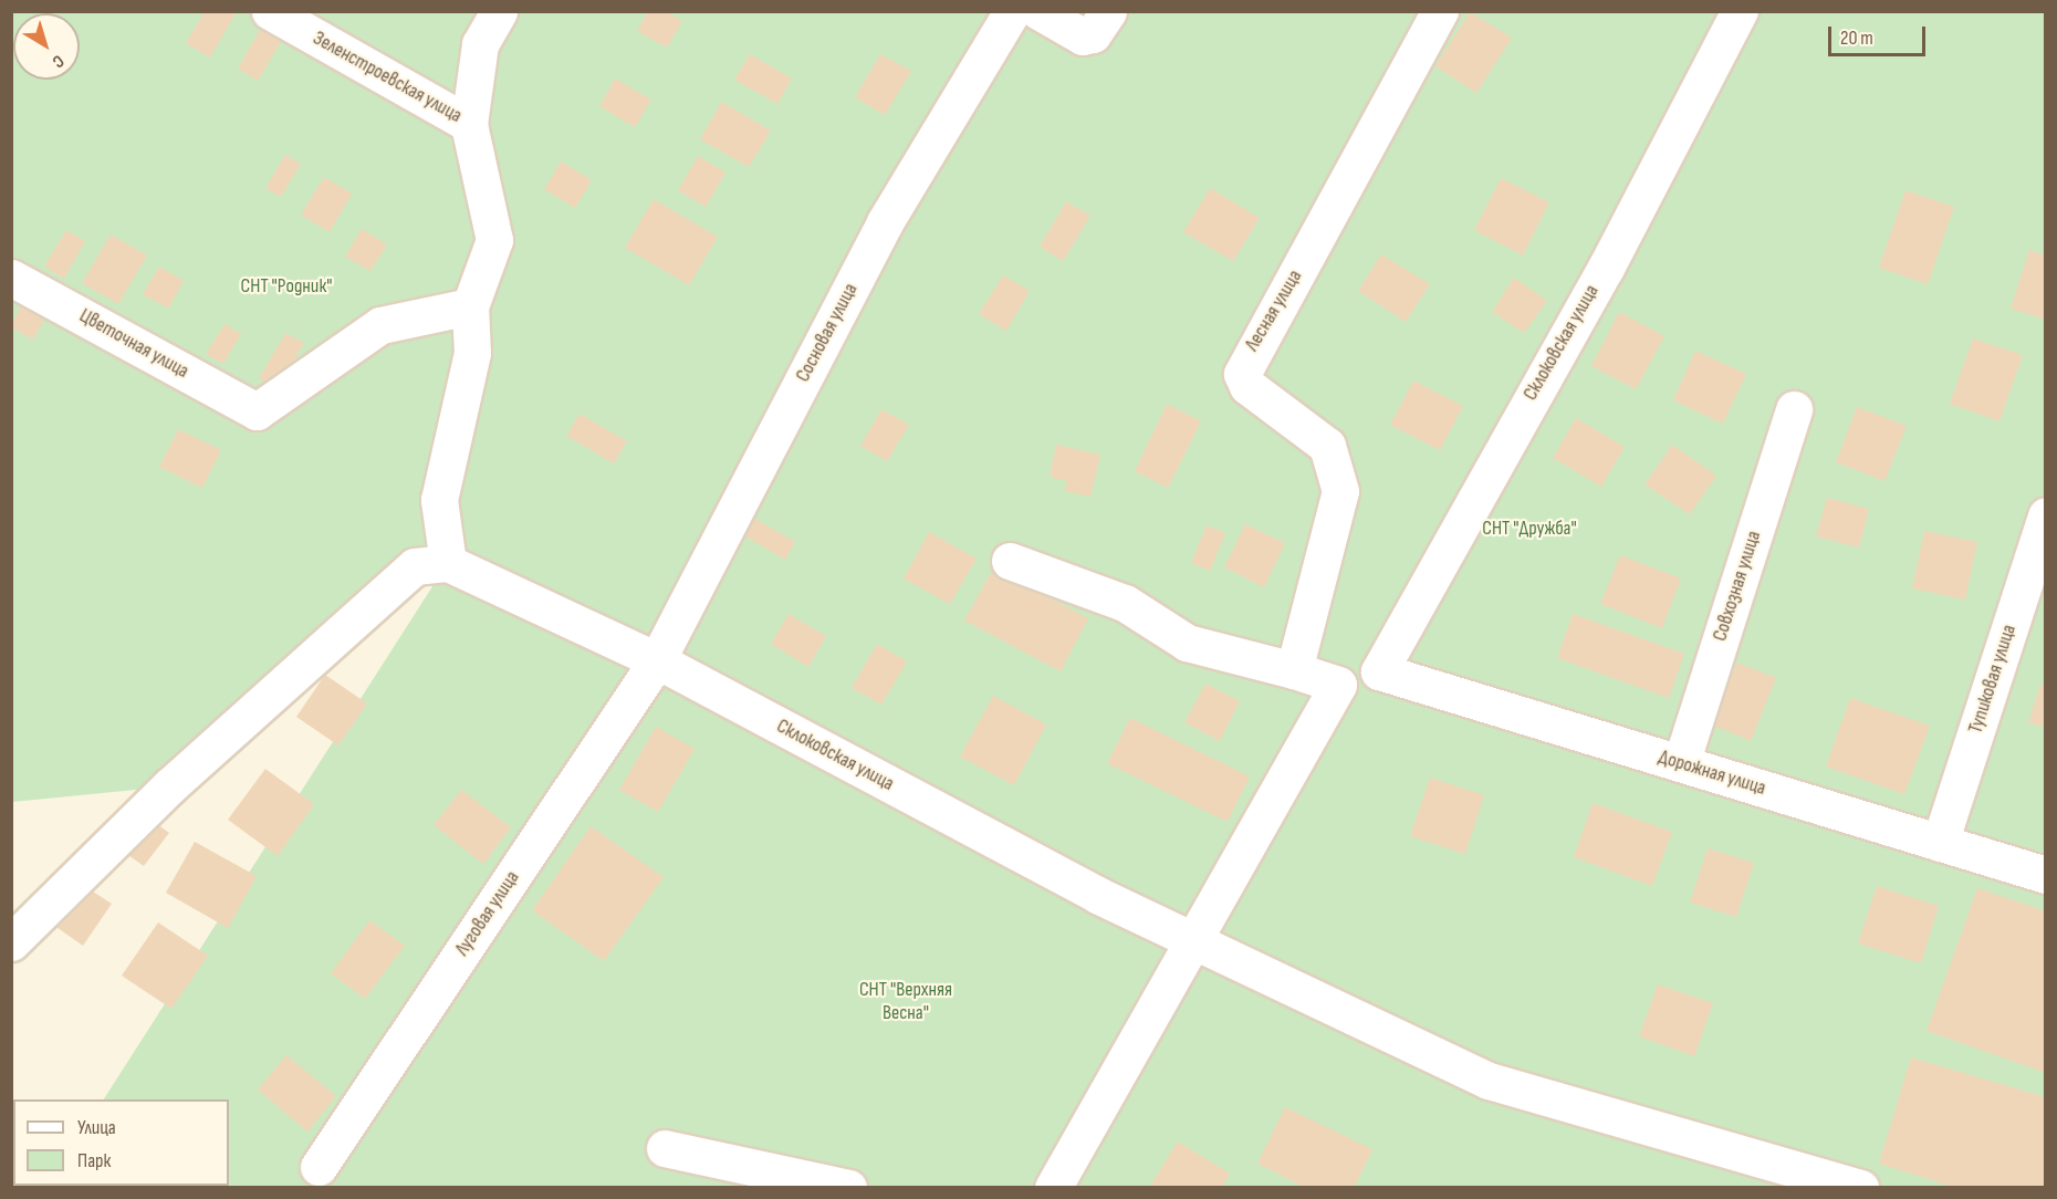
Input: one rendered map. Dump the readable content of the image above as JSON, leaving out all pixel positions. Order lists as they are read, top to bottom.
{
  "streets": {
    "street": [
      "Зеленстроевская улица",
      "Лесная улица",
      "Сосновая улица",
      "Склоковская улица",
      "Цветочная улица",
      "Совхозная улица",
      "Тупиковая улица",
      "Дорожная улица",
      "Луговая улица"
    ]
  },
  "crossings": [
    ["Сосновая улица", "Склоковская улица"],
    ["Сосновая улица", "Луговая улица"],
    ["Склоковская улица", "Дорожная улица"],
    ["Склоковская улица", "Луговая улица"],
    ["Совхозная улица", "Дорожная улица"],
    ["Тупиковая улица", "Дорожная улица"]
  ],
  "parks": ["СНТ \"Родник\"", "СНТ \"Дружба\"", "СНТ \"Верхняя Весна\""],
  "legend": ["Улица", "Парк"],
  "scale_bar": "20 m",
  "north": "bottom right"
}
